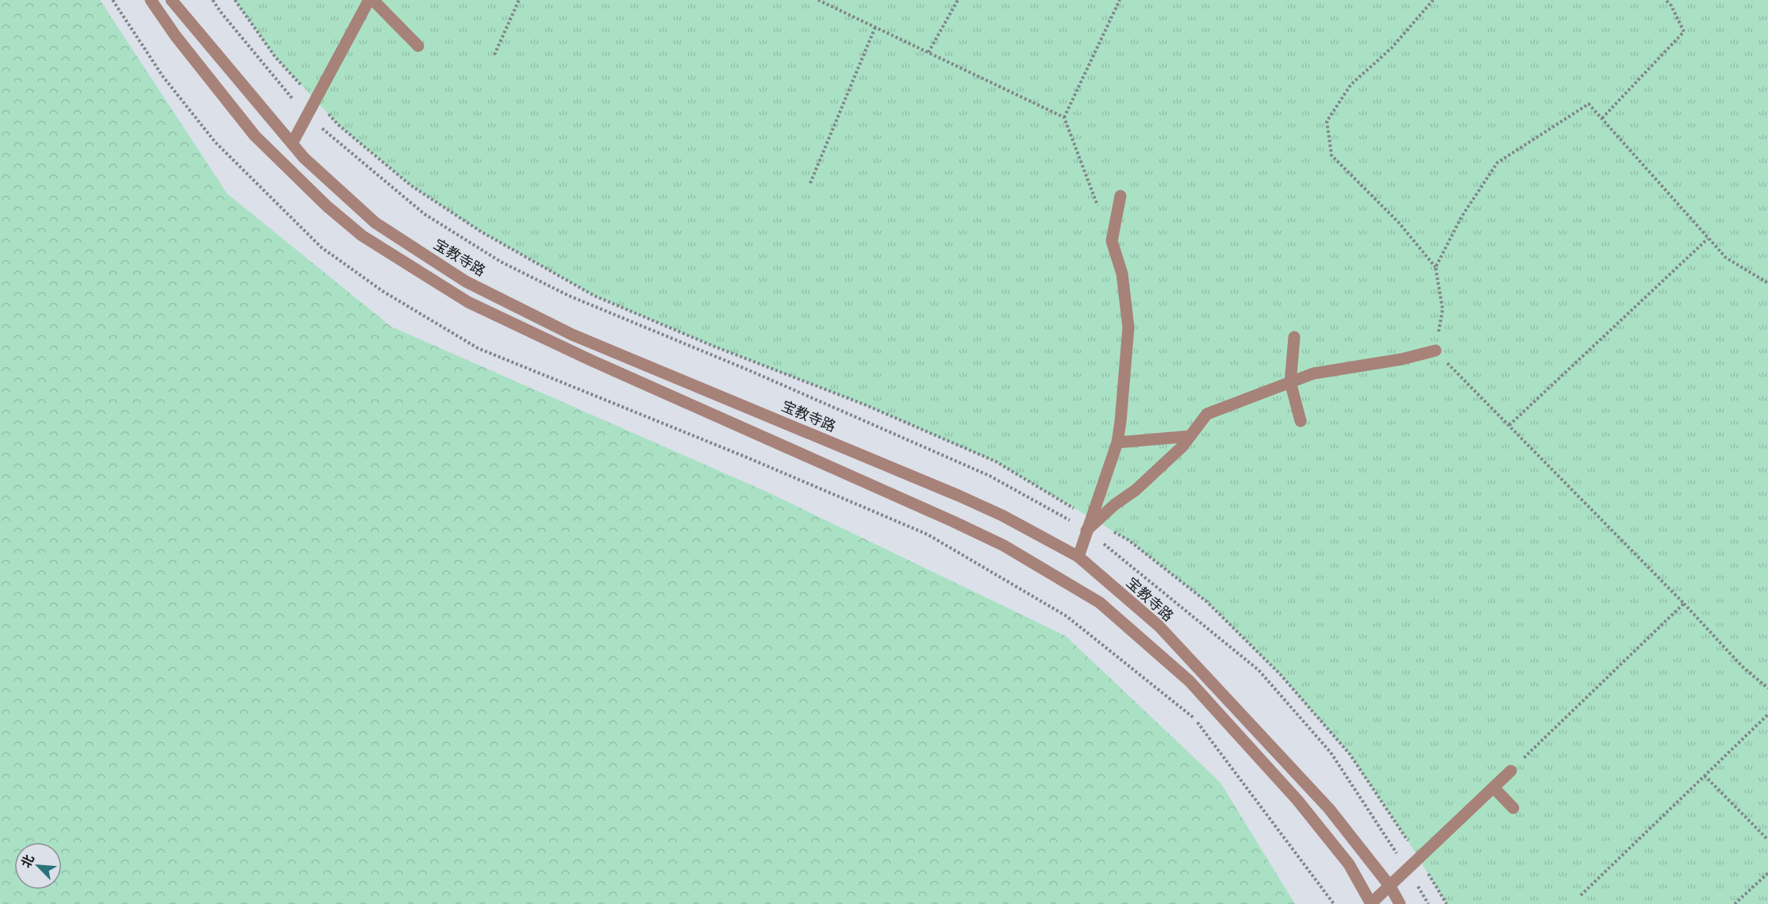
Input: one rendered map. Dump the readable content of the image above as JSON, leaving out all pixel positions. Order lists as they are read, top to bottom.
{
  "streets": {
    "street": ["宝教寺路"]
  },
  "north": "top left"
}
